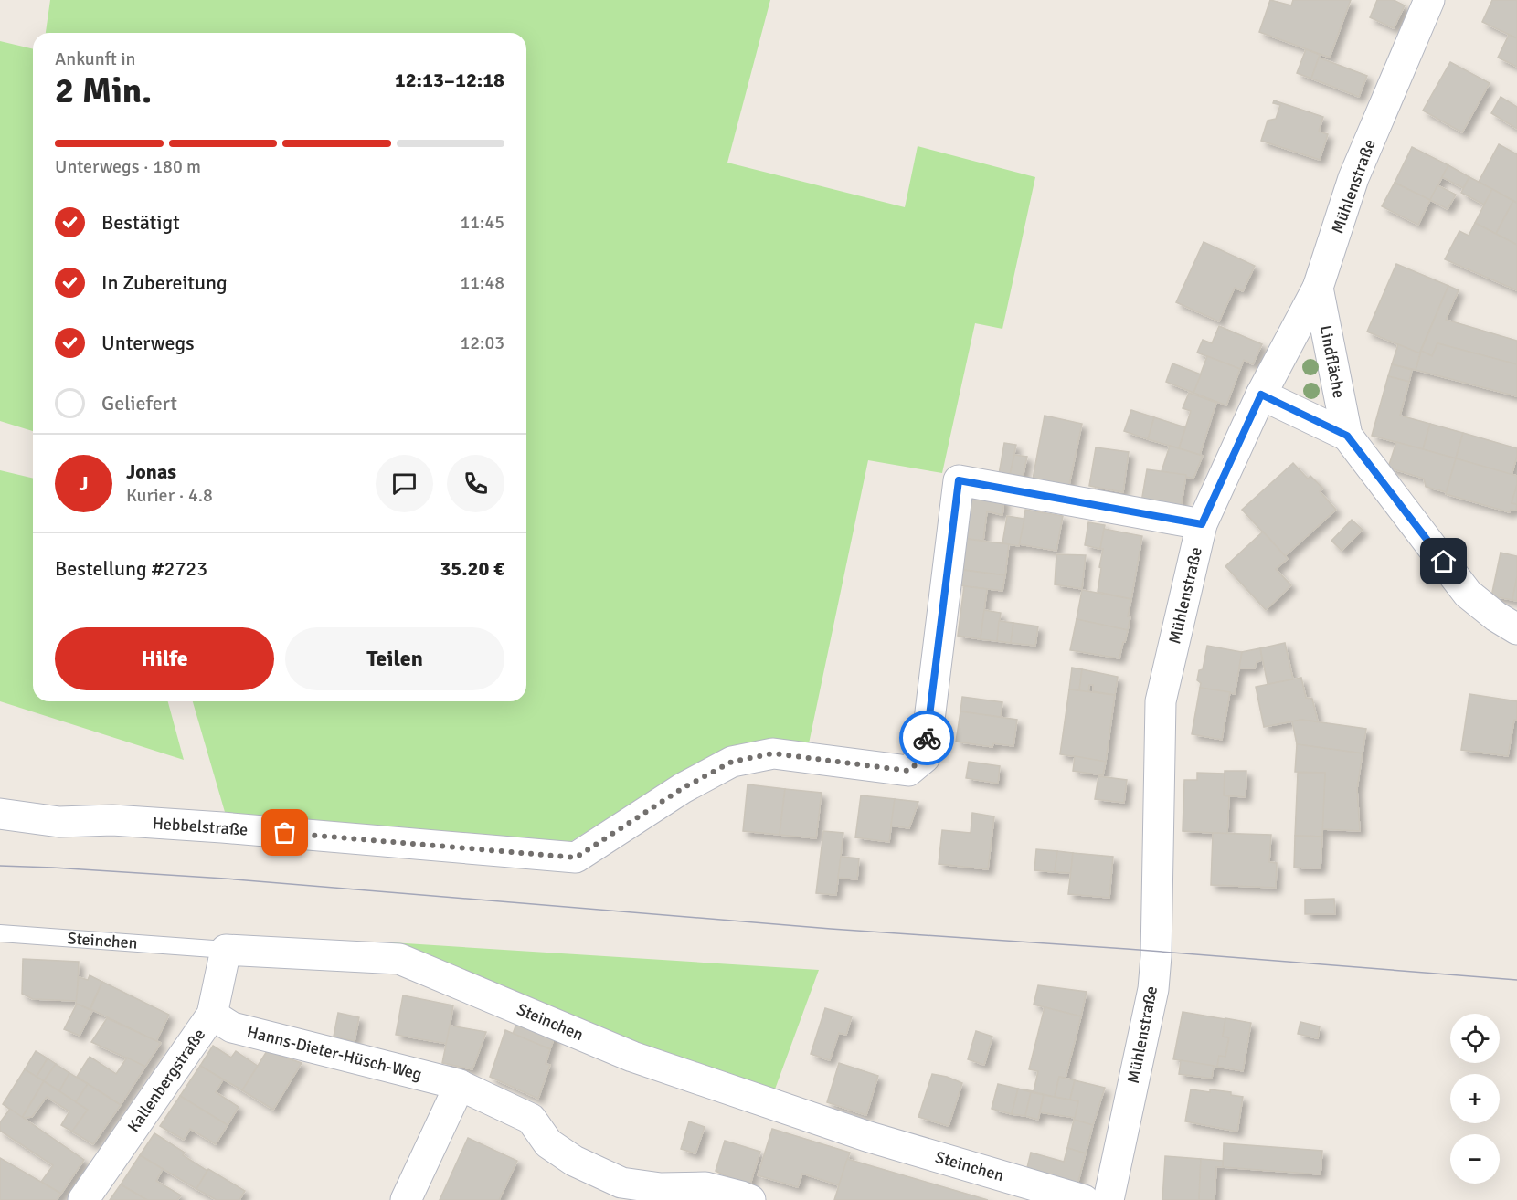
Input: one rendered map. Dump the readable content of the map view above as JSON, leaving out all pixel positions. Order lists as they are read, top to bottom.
{
  "streets": {
    "street": [
      "Mühlenstraße",
      "Lindfläche",
      "Hebbelstraße",
      "Steinchen",
      "Hanns-Dieter-Hüsch-Weg",
      "Kallenbergstraße"
    ]
  },
  "crossings": [
    ["Mühlenstraße", "Lindfläche"],
    ["Mühlenstraße", "Hebbelstraße"],
    ["Steinchen", "Kallenbergstraße"],
    ["Hanns-Dieter-Hüsch-Weg", "Kallenbergstraße"]
  ],
  "page": {
    "heading": ["2 Min.", "Ankunft in", "12:13–12:18"],
    "panel": [
      "Jonas",
      "Kurier · 4.8",
      "Bestellung #2723",
      "35.20 €"
    ],
    "bar": "Unterwegs · 180 m",
    "list": [
      ["Bestätigt", "11:45"],
      ["In Zubereitung", "11:48"],
      ["Unterwegs", "12:03"],
      "Geliefert"
    ],
    "round": "J",
    "buttons": ["Hilfe", "Teilen"],
    "map_buttons": ["+", "−"]
  }
}
